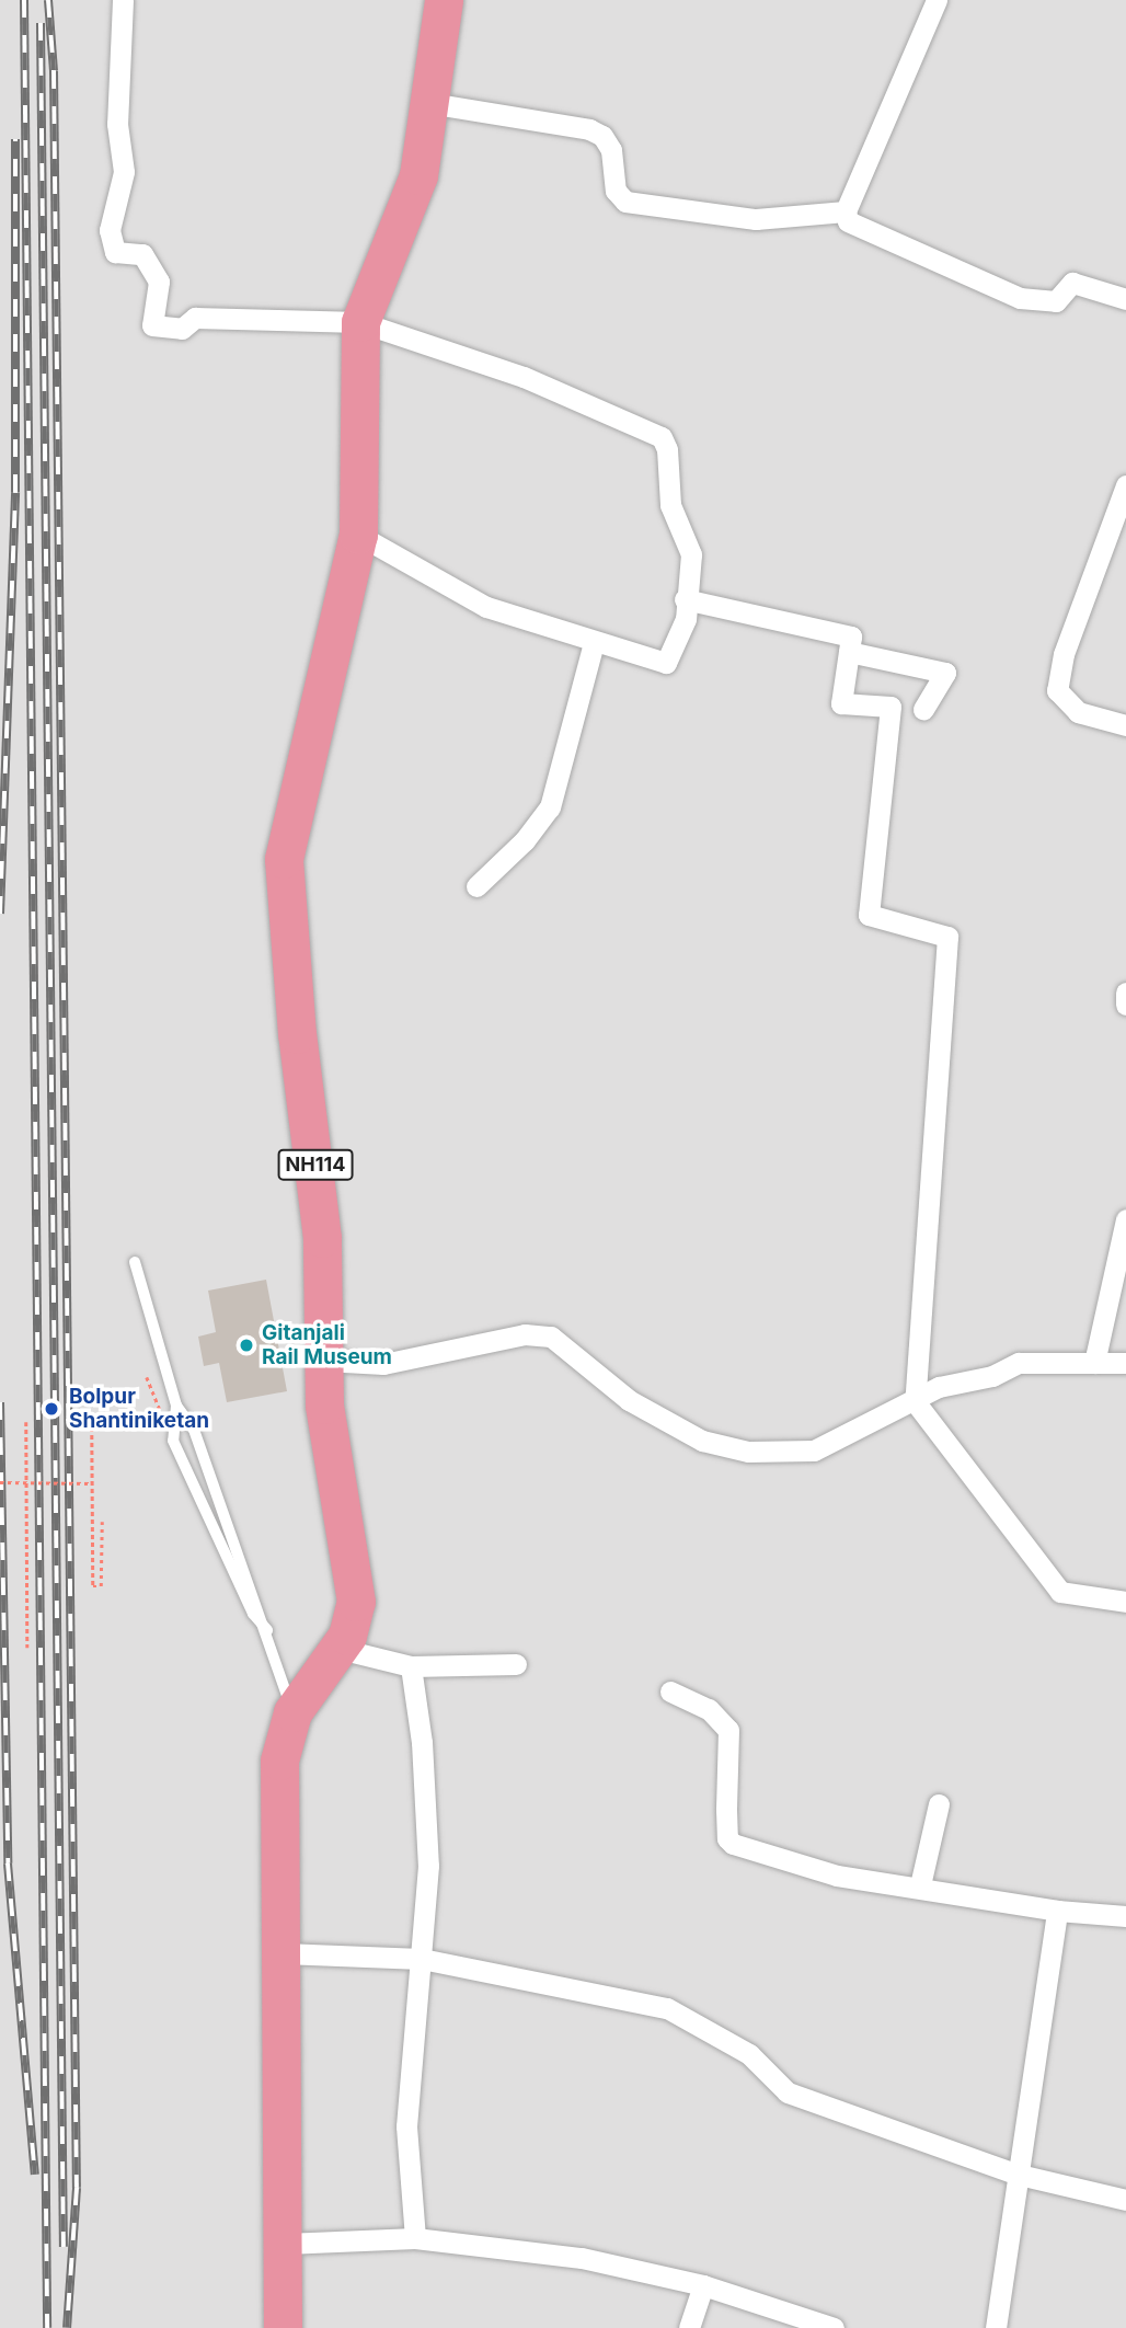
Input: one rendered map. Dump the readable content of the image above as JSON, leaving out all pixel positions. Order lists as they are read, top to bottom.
{
  "streets": {
    "highway": ["NH114"]
  },
  "places": ["Gitanjali Rail Museum", "Bolpur Shantiniketan"]
}
